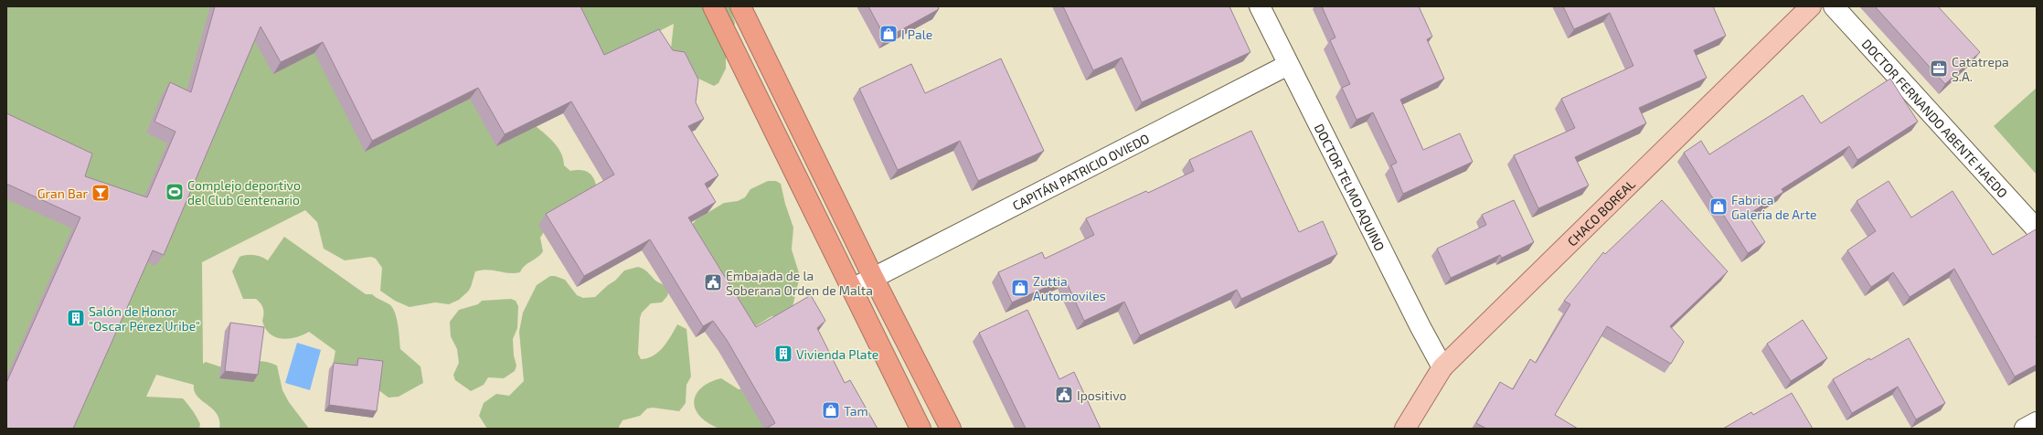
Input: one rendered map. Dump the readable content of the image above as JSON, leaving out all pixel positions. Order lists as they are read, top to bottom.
{
  "streets": {
    "main road": ["CHACO BOREAL"],
    "street": ["DOCTOR FERNANDO ABENTE HAEDO", "CAPITÁN PATRICIO OVIEDO", "DOCTOR TELMO AQUINO"]
  },
  "crossings": [
    ["CAPITÁN PATRICIO OVIEDO", "DOCTOR TELMO AQUINO"],
    ["DOCTOR TELMO AQUINO", "CHACO BOREAL"]
  ],
  "places": {
    "shop": [
      "I Pale",
      "Fabrica Galeria de Arte",
      "Zuttia Automoviles",
      "Tam"
    ],
    "office": ["Catatrepa S.A."],
    "sports": ["Complejo deportivo del Club Centenario"],
    "bar": ["Gran Bar"],
    "public building": ["Embajada de la Soberana Orden de Malta", "Ipositivo"],
    "building": ["Salón de Honor \"Oscar Pérez Uribe\"", "Vivienda Plate"]
  }
}
